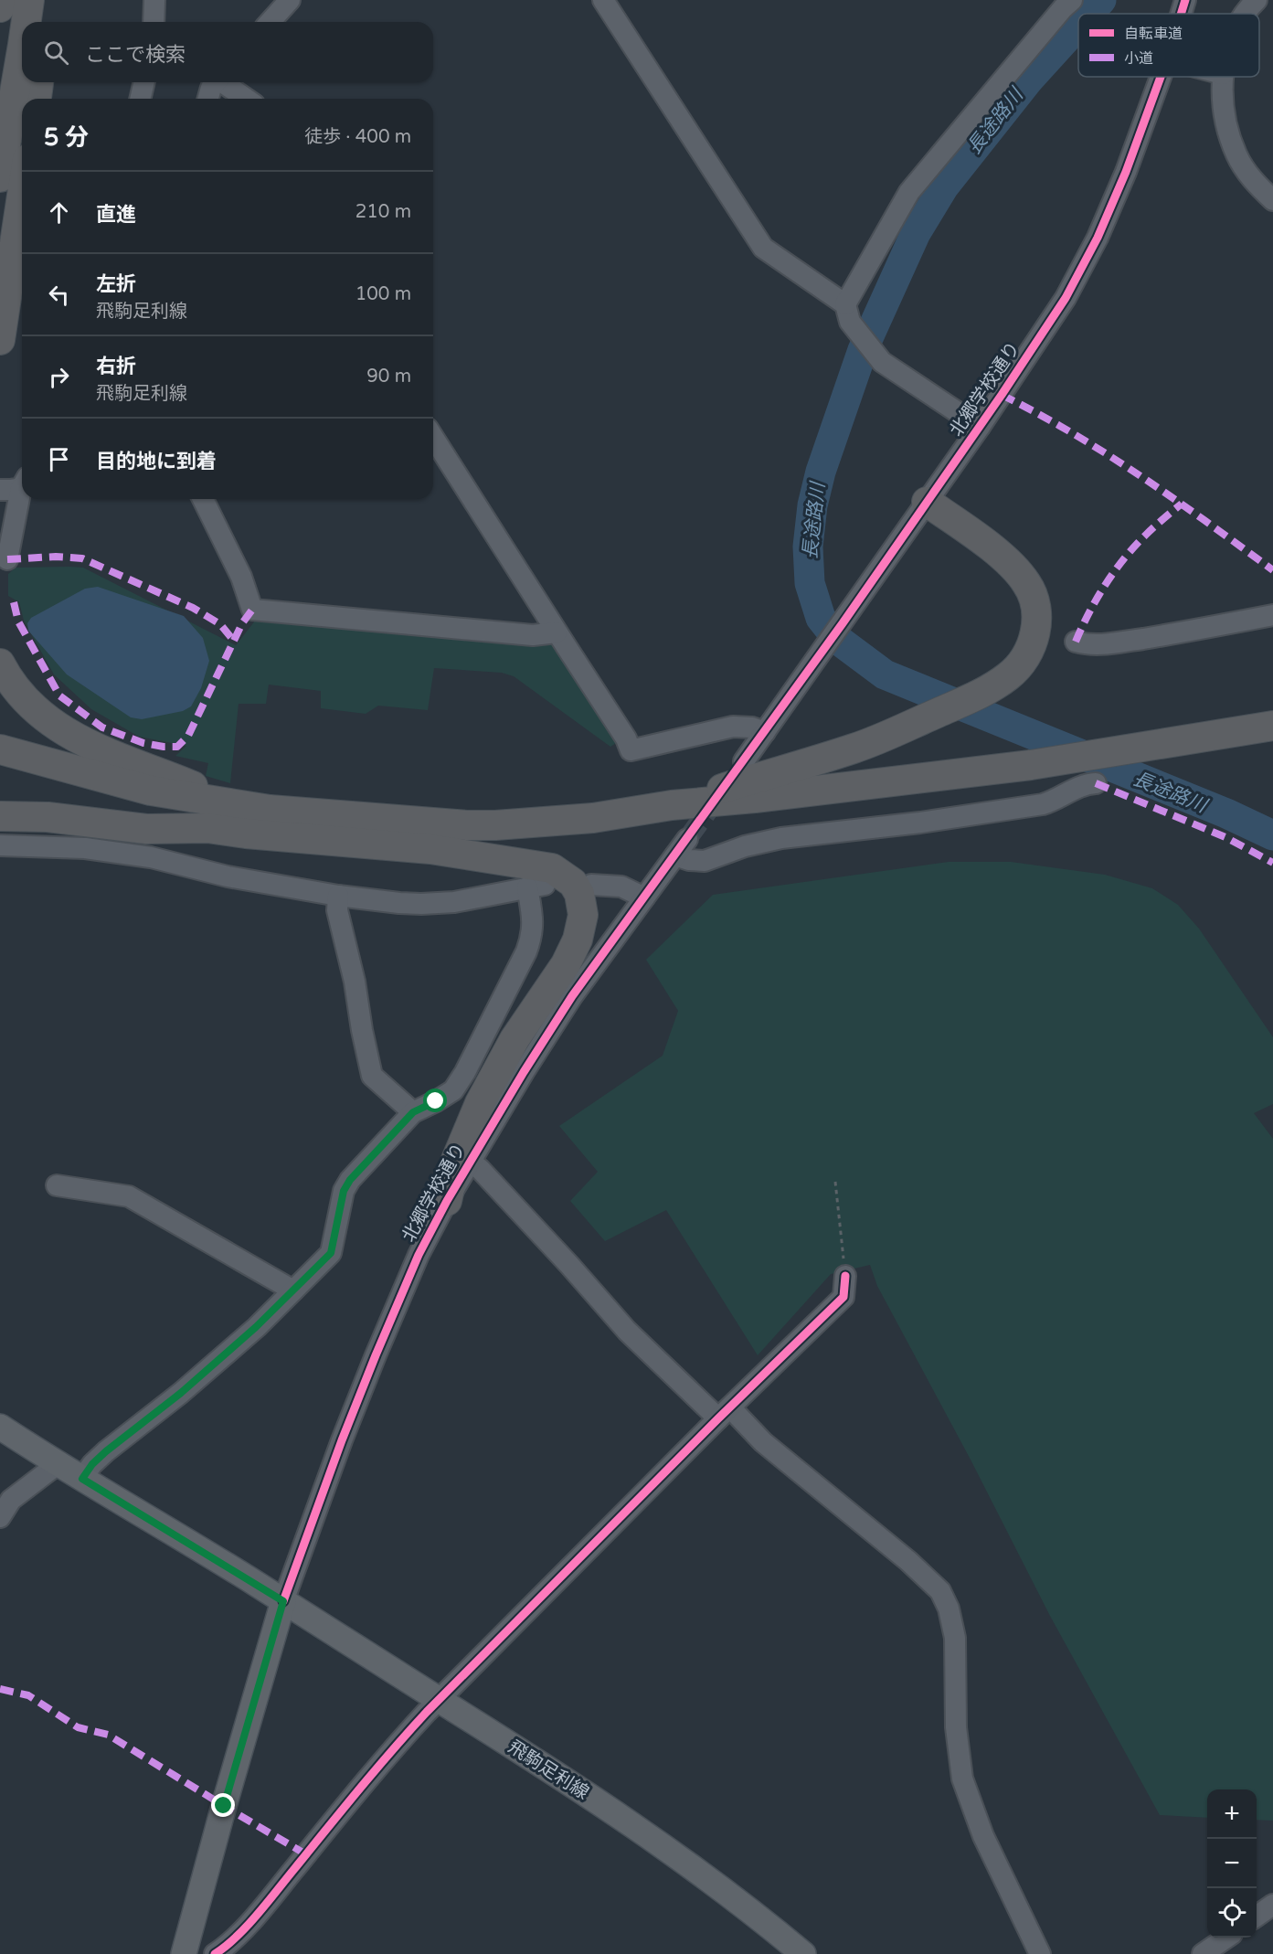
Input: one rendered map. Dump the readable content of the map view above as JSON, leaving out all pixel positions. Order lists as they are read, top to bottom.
{
  "streets": {
    "main road": ["飛駒足利線"],
    "street": ["北郷学校通り"]
  },
  "crossings": [
    ["北郷学校通り", "飛駒足利線"]
  ],
  "water": ["長途路川"],
  "legend": ["自転車道", "小道"],
  "page": {
    "search": "ここで検索",
    "heading": ["5 分", "徒歩 · 400 m"],
    "list": [
      ["直進", "210 m"],
      ["左折", "飛駒足利線", "100 m"],
      ["右折", "飛駒足利線", "90 m"],
      "目的地に到着"
    ],
    "map_buttons": ["+", "−"]
  }
}
